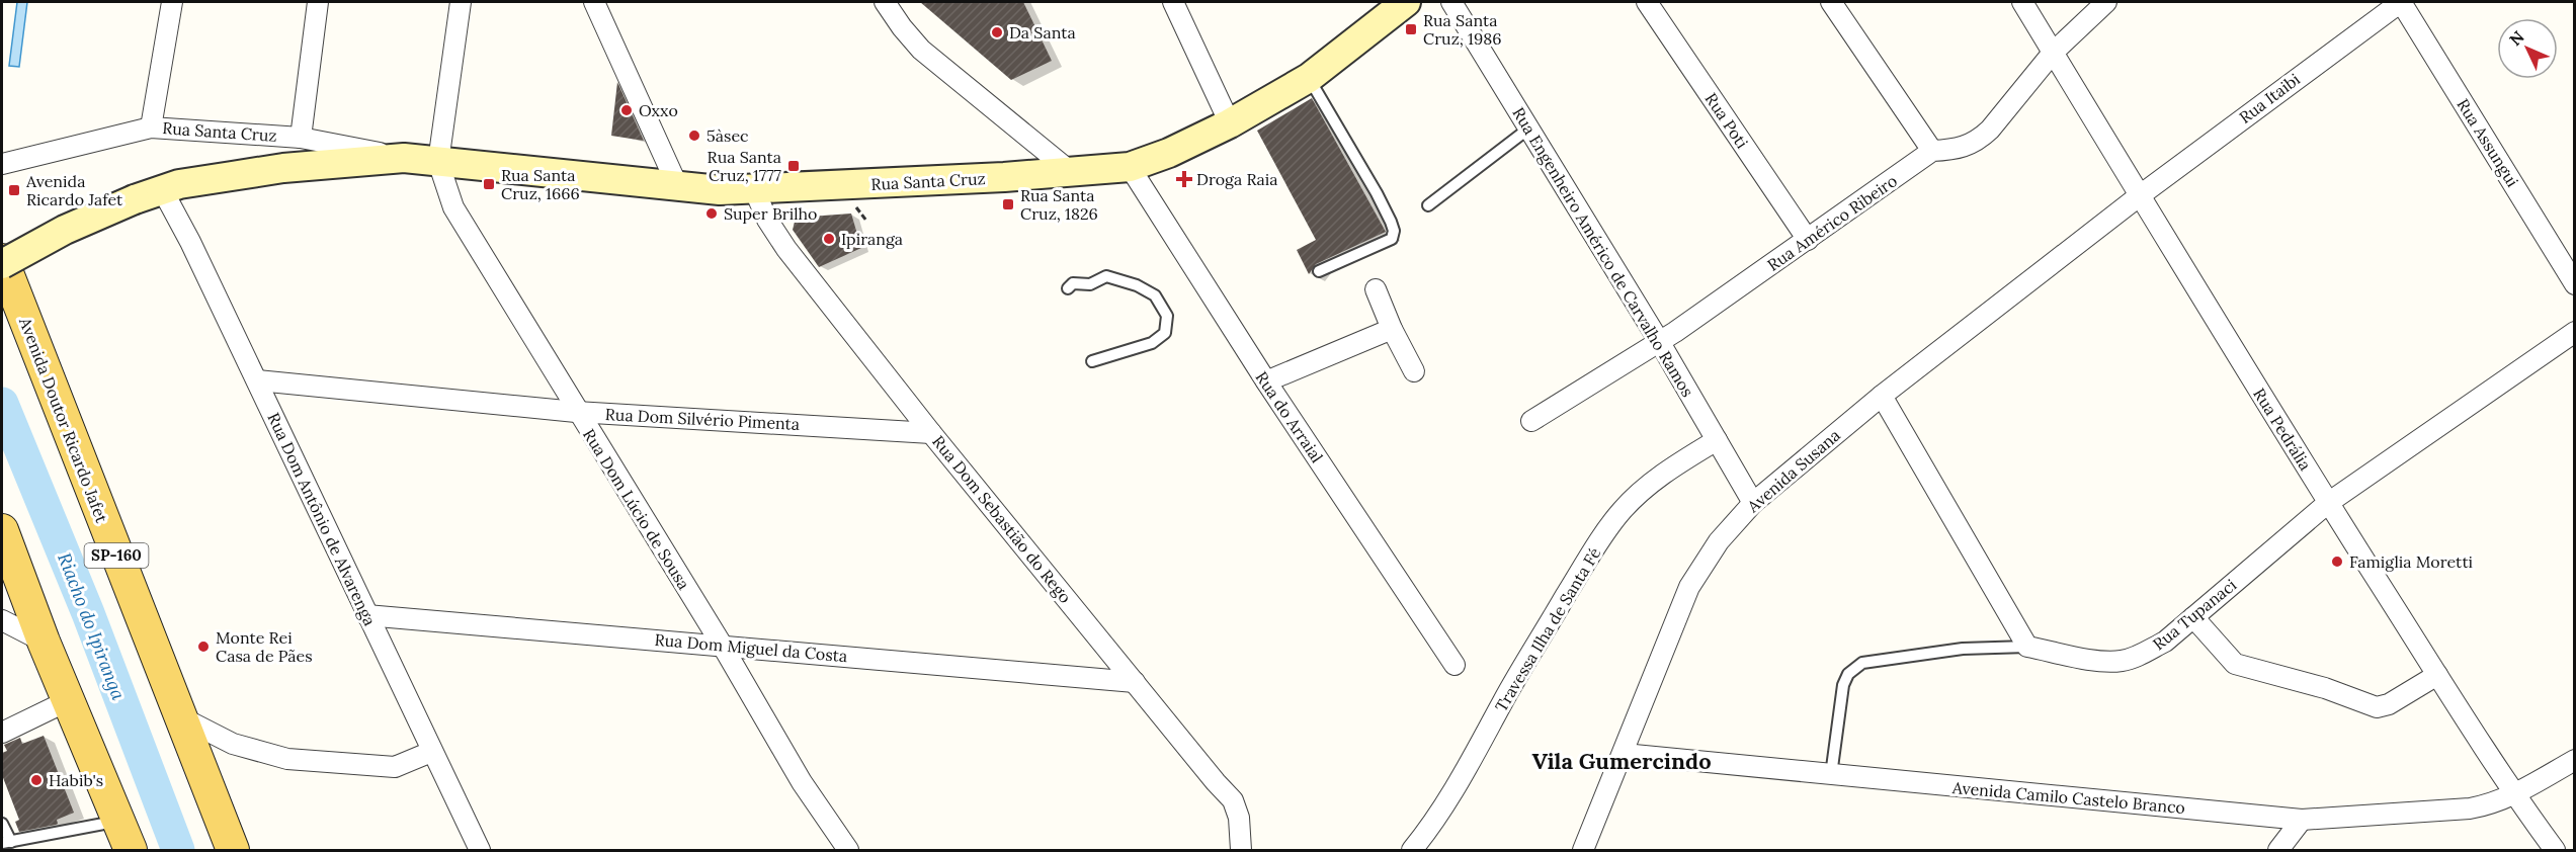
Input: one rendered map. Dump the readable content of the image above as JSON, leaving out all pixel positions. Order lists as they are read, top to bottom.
{
  "streets": {
    "main road": ["Rua Santa Cruz", "Avenida Doutor Ricardo Jafet", "SP-160"],
    "street": [
      "Rua Itaibi",
      "Rua Poti",
      "Rua Assungui",
      "Rua Américo Ribeiro",
      "Rua Engenheiro Américo de Carvalho Ramos",
      "Rua do Arraial",
      "Rua Dom Silvério Pimenta",
      "Rua Pedrália",
      "Avenida Susana",
      "Rua Dom Lúcio de Sousa",
      "Rua Dom Antônio de Alvarenga",
      "Rua Dom Sebastião do Rego",
      "Rua Tupanaci",
      "Travessa Ilha de Santa Fé",
      "Rua Dom Miguel da Costa",
      "Avenida Camilo Castelo Branco"
    ]
  },
  "crossings": [
    ["Rua Itaibi", "Rua Assungui"],
    ["Rua Itaibi", "Rua Pedrália"],
    ["Rua Itaibi", "Avenida Susana"],
    ["Rua Poti", "Rua Américo Ribeiro"],
    ["Rua Santa Cruz", "Rua do Arraial"],
    ["Rua Santa Cruz", "Avenida Doutor Ricardo Jafet"],
    ["Rua Santa Cruz", "Rua Dom Lúcio de Sousa"],
    ["Rua Santa Cruz", "Rua Dom Antônio de Alvarenga"],
    ["Rua Santa Cruz", "Rua Dom Sebastião do Rego"],
    ["Rua Américo Ribeiro", "Rua Engenheiro Américo de Carvalho Ramos"],
    ["Rua Engenheiro Américo de Carvalho Ramos", "Avenida Susana"],
    ["Rua Engenheiro Américo de Carvalho Ramos", "Travessa Ilha de Santa Fé"],
    ["Rua Dom Silvério Pimenta", "Rua Dom Lúcio de Sousa"],
    ["Rua Dom Silvério Pimenta", "Rua Dom Antônio de Alvarenga"],
    ["Rua Dom Silvério Pimenta", "Rua Dom Sebastião do Rego"],
    ["Rua Pedrália", "Avenida Susana"],
    ["Rua Pedrália", "Rua Tupanaci"],
    ["Rua Pedrália", "Avenida Camilo Castelo Branco"],
    ["Avenida Susana", "Avenida Camilo Castelo Branco"],
    ["Rua Dom Lúcio de Sousa", "Rua Dom Miguel da Costa"],
    ["Rua Dom Antônio de Alvarenga", "Rua Dom Miguel da Costa"],
    ["Rua Dom Sebastião do Rego", "Rua Dom Miguel da Costa"]
  ],
  "districts": ["Vila Gumercindo"],
  "water": ["Riacho do Ipiranga"],
  "places": {
    "transit": [
      "Rua Santa Cruz, 1986",
      "Rua Santa Cruz, 1777",
      "Rua Santa Cruz, 1666",
      "Avenida Ricardo Jafet",
      "Rua Santa Cruz, 1826"
    ],
    "other": [
      "Da Santa",
      "Oxxo",
      "5àsec",
      "Super Brilho",
      "Ipiranga",
      "Famiglia Moretti",
      "Monte Rei Casa de Pães",
      "Habib's"
    ],
    "health": ["Droga Raia"]
  },
  "north": "top left"
}
